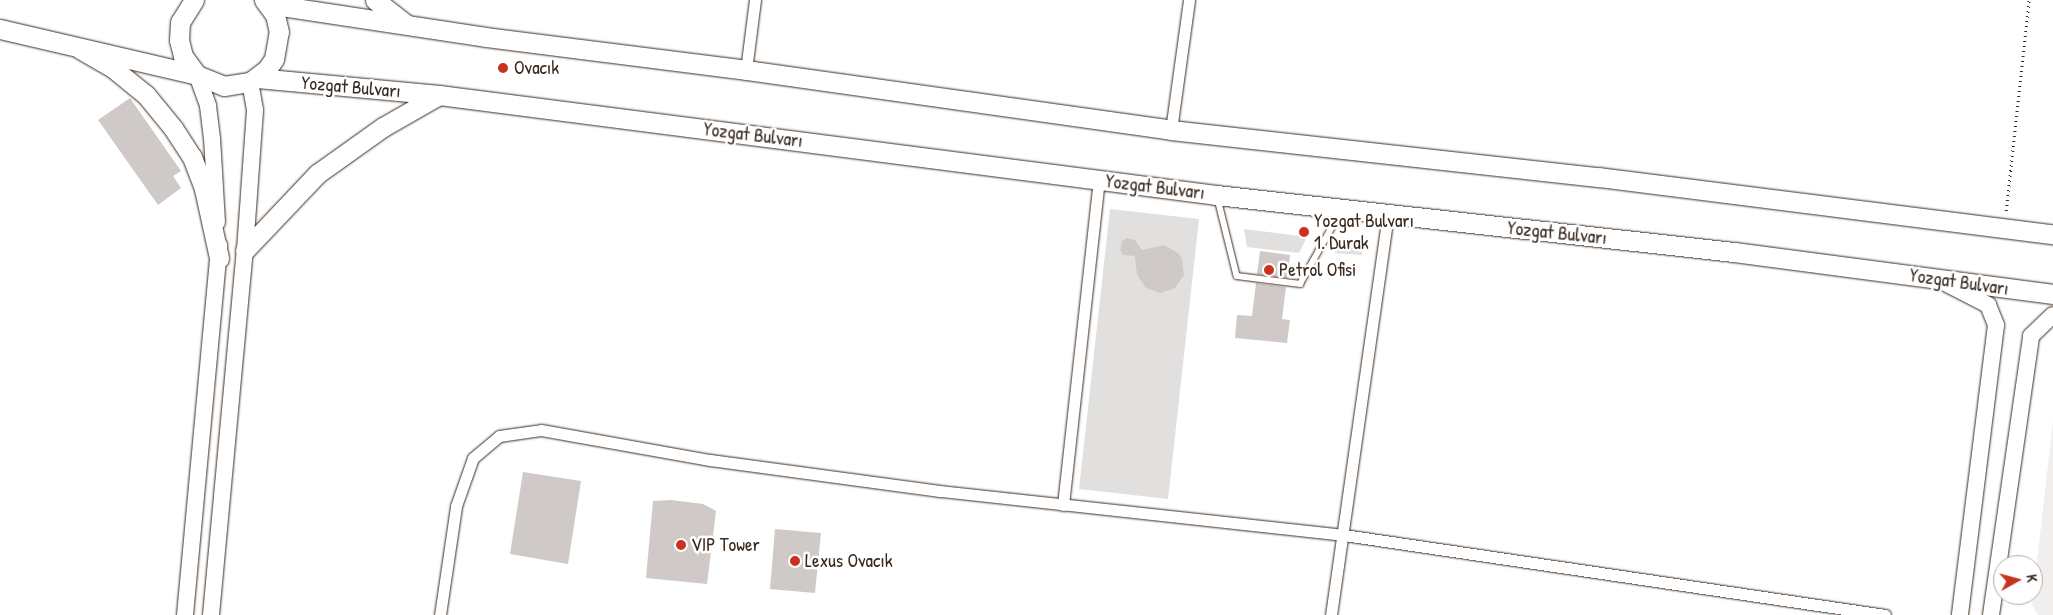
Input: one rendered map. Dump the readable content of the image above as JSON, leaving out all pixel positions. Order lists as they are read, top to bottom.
{
  "streets": {
    "main road": ["Yozgat Bulvarı"]
  },
  "places": [
    "Ovacık",
    "Yozgat Bulvarı 1. Durak",
    "Petrol Ofisi",
    "VIP Tower",
    "Lexus Ovacık"
  ],
  "north": "right"
}
